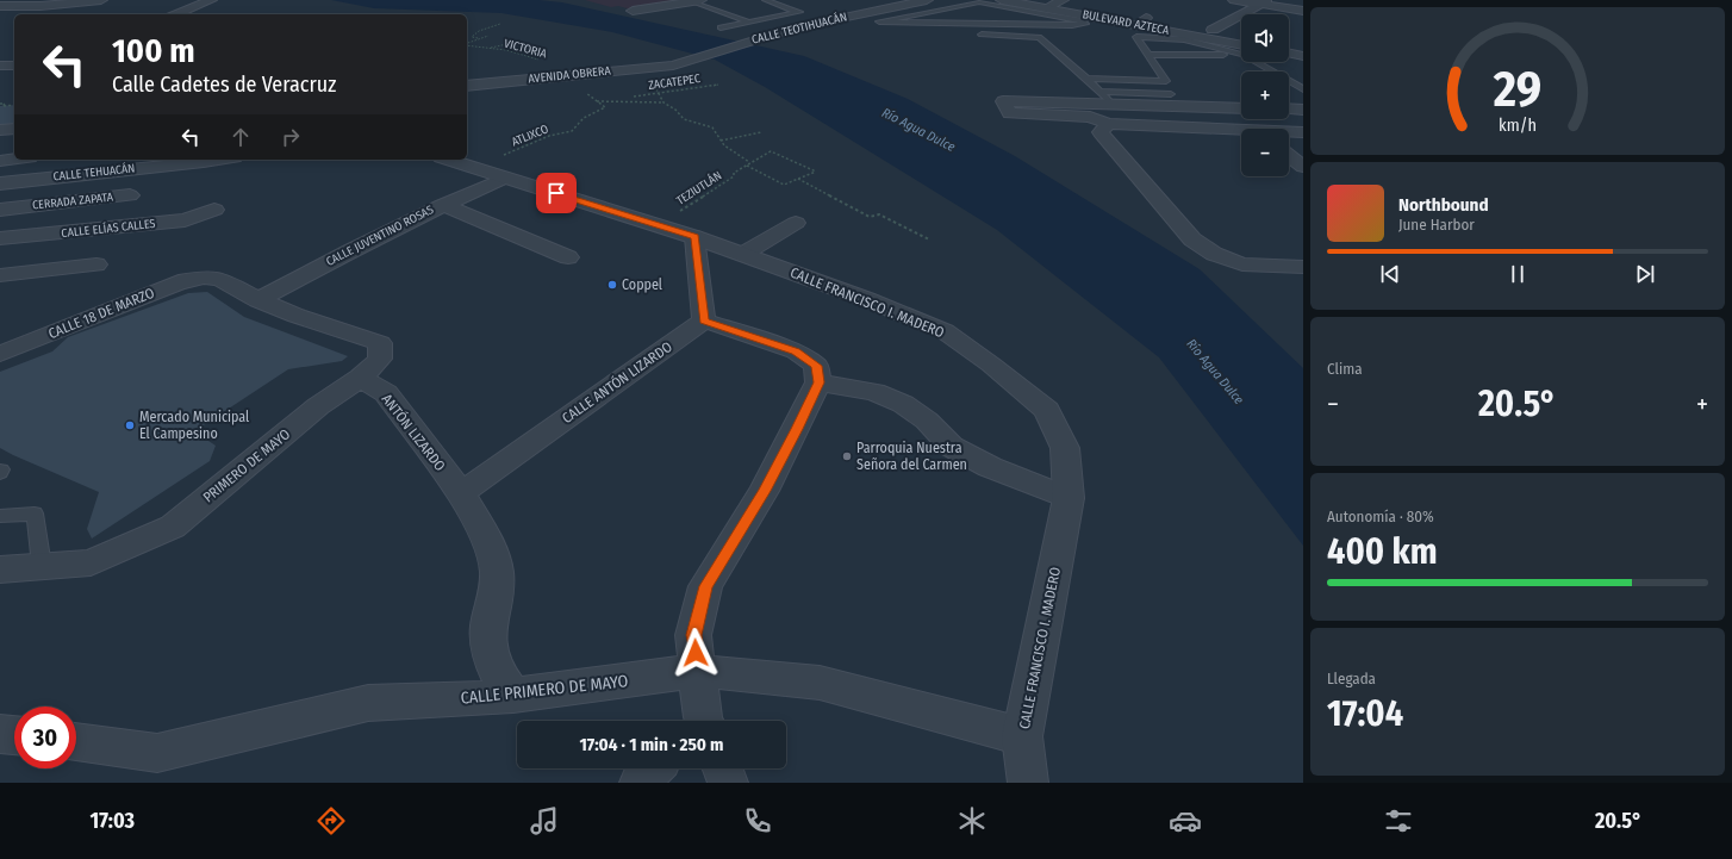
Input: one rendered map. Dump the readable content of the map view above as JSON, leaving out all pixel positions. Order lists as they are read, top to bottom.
{
  "streets": {
    "street": [
      "BULEVARD AZTECA",
      "CALLE TEOTIHUACÁN",
      "AVENIDA OBRERA",
      "CALLE TEHUACÁN",
      "CERRADA ZAPATA",
      "CALLE ELÍAS CALLES",
      "CALLE JUVENTINO ROSAS",
      "CALLE FRANCISCO I. MADERO",
      "CALLE 18 DE MARZO",
      "CALLE ANTÓN LIZARDO",
      "ANTÓN LIZARDO",
      "PRIMERO DE MAYO",
      "CALLE PRIMERO DE MAYO"
    ],
    "path": [
      "VICTORIA",
      "ZACATEPEC",
      "ATLIXCO",
      "TEZIUTLÁN"
    ]
  },
  "crossings": [
    ["CALLE TEOTIHUACÁN", "AVENIDA OBRERA"],
    ["ATLIXCO", "CALLE JUVENTINO ROSAS"],
    ["ATLIXCO", "CALLE FRANCISCO I. MADERO"],
    ["TEZIUTLÁN", "CALLE FRANCISCO I. MADERO"],
    ["CALLE JUVENTINO ROSAS", "CALLE FRANCISCO I. MADERO"],
    ["CALLE JUVENTINO ROSAS", "CALLE 18 DE MARZO"],
    ["CALLE JUVENTINO ROSAS", "PRIMERO DE MAYO"],
    ["CALLE FRANCISCO I. MADERO", "CALLE PRIMERO DE MAYO"],
    ["CALLE 18 DE MARZO", "PRIMERO DE MAYO"],
    ["CALLE ANTÓN LIZARDO", "ANTÓN LIZARDO"],
    ["ANTÓN LIZARDO", "PRIMERO DE MAYO"],
    ["ANTÓN LIZARDO", "CALLE PRIMERO DE MAYO"]
  ],
  "water": ["Río Agua Dulce"],
  "places": ["Coppel", "Mercado Municipal El Campesino", "Parroquia Nuestra Señora del Carmen"],
  "page": {
    "map_buttons": ["+", "−"],
    "turn": ["100 m", "Calle Cadetes de Veracruz"],
    "song": ["Northbound", "June Harbor"],
    "tile": [
      "Clima",
      ["Autonomía · 80%", "400 km"],
      ["Llegada", "17:04"]
    ],
    "heat": ["−", "20.5°", "+"],
    "limit": "30",
    "trip": "17:04 · 1 min · 250 m",
    "tabs": ["17:03", "20.5°"],
    "gauge": ["29", "km/h"]
  }
}
